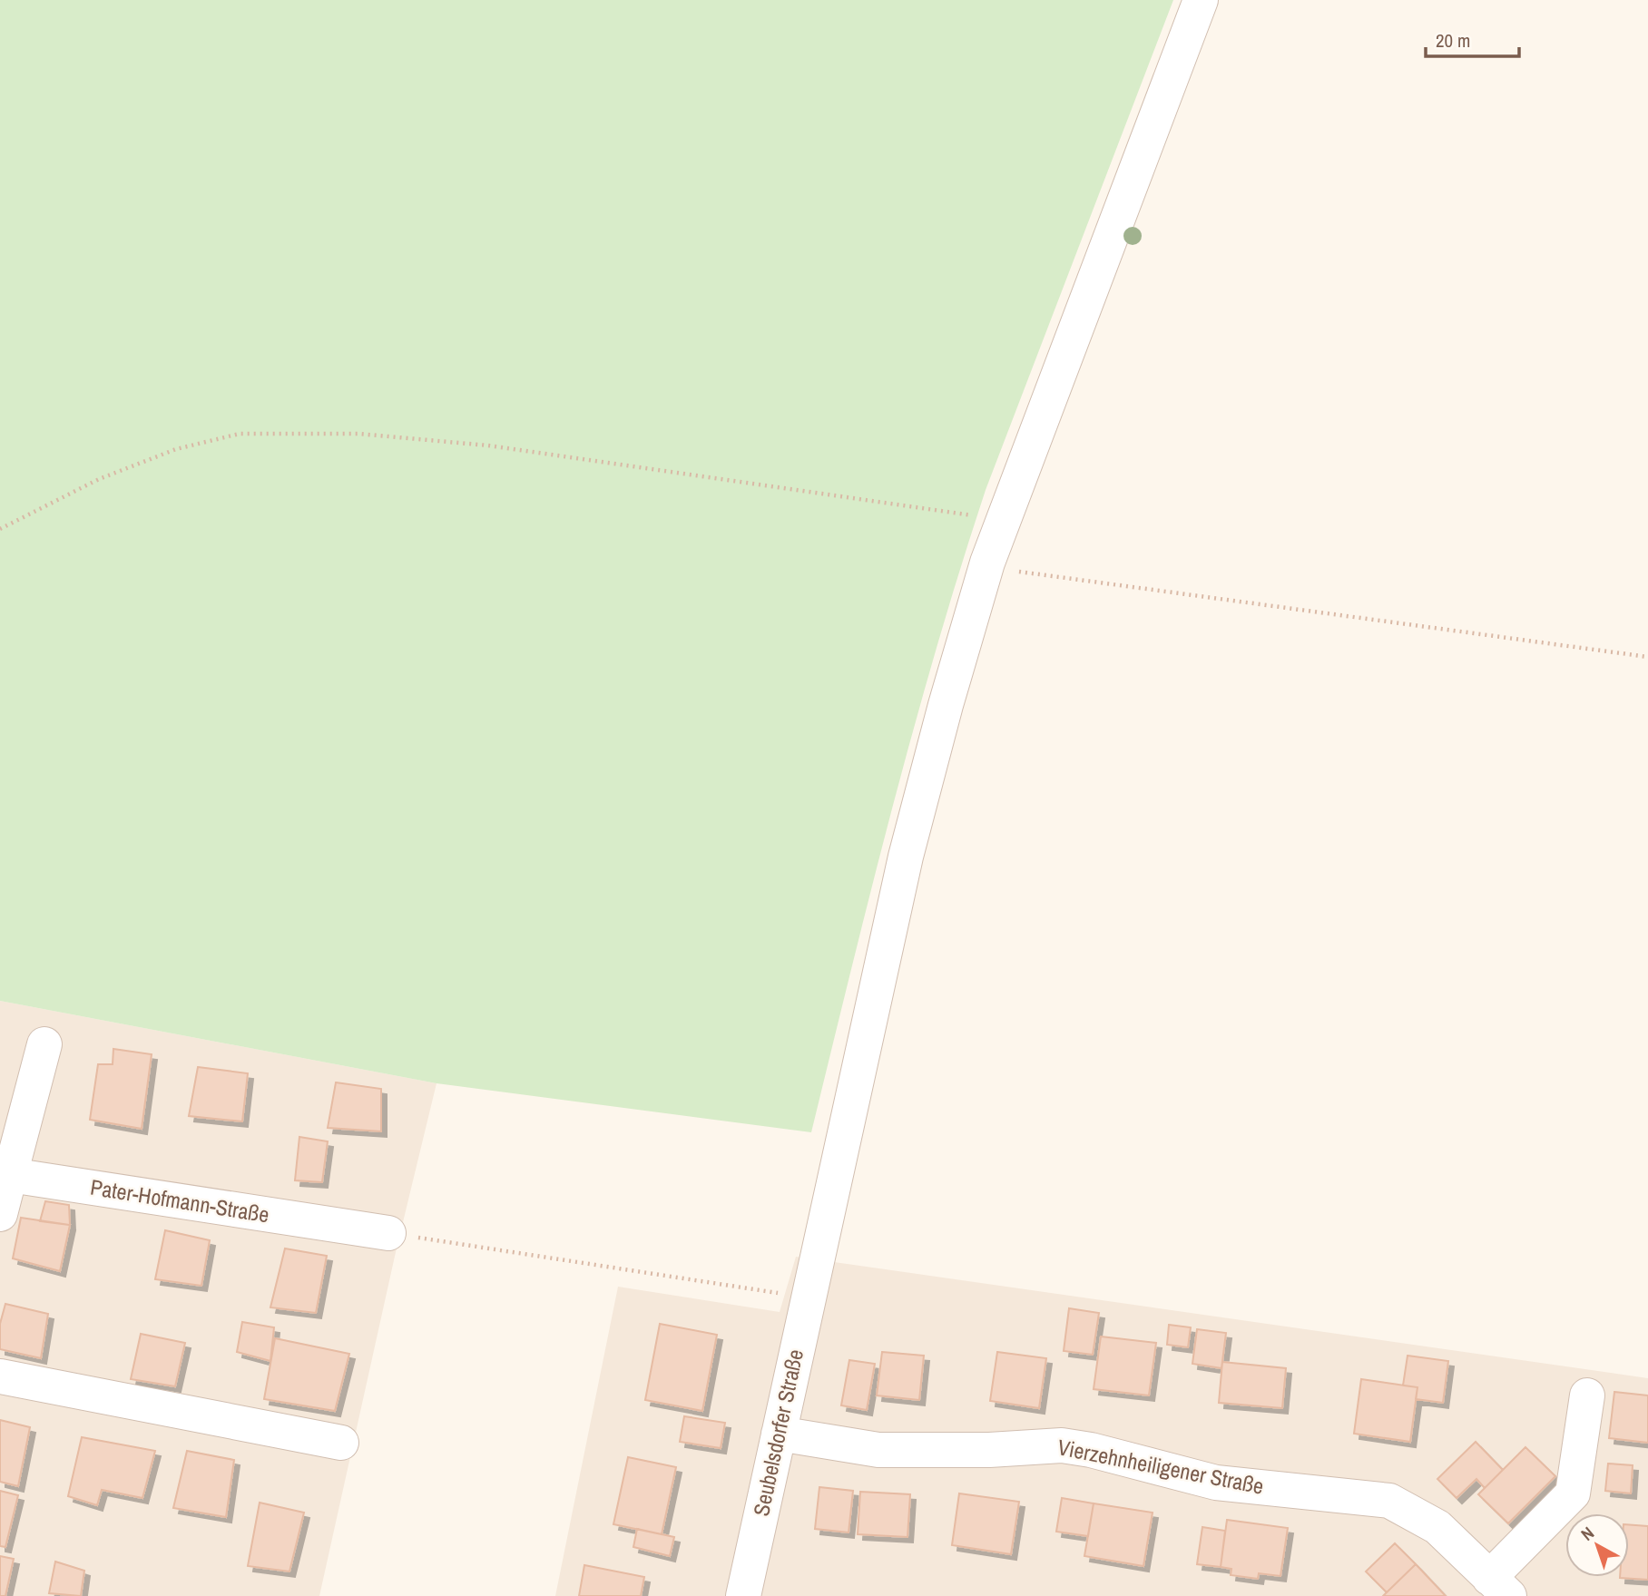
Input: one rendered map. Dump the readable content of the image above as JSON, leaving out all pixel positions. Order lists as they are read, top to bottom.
{
  "streets": {
    "street": ["Pater-Hofmann-Straße", "Seubelsdorfer Straße", "Vierzehnheiligener Straße"]
  },
  "crossings": [
    ["Seubelsdorfer Straße", "Vierzehnheiligener Straße"]
  ],
  "scale_bar": "20 m",
  "north": "top left"
}
